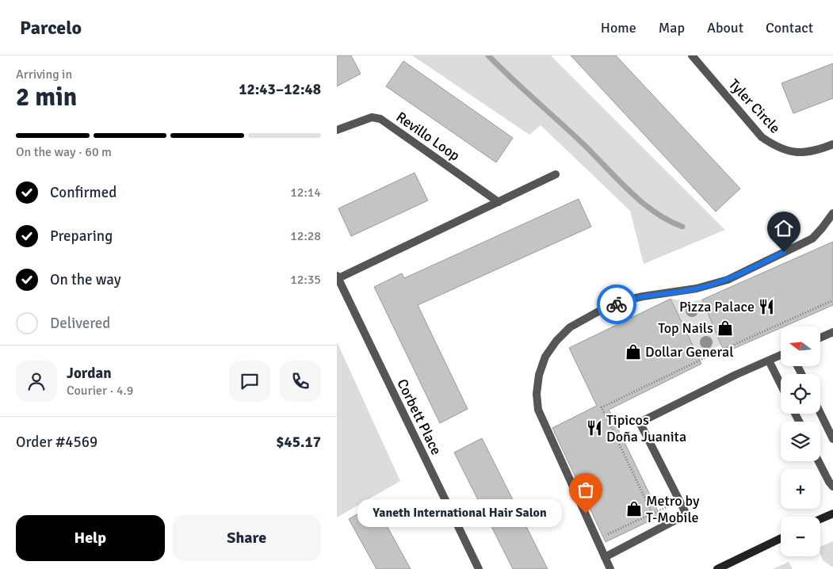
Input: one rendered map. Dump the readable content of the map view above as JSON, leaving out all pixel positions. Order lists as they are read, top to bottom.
{
  "streets": {
    "street": ["Tyler Circle", "Revillo Loop", "Corbett Place"]
  },
  "places": {
    "restaurant": ["Pizza Palace", "Tipicos Doña Juanita"],
    "shop": ["Top Nails", "Dollar General", "Metro by T-Mobile"],
    "other": ["Yaneth International Hair Salon"]
  },
  "north": "left",
  "page": {
    "header": "Parcelo",
    "nav": [
      "Home",
      "Map",
      "About",
      "Contact"
    ],
    "heading": ["2 min", "Arriving in", "12:43–12:48"],
    "panel": [
      "Jordan",
      "Courier · 4.9",
      "Order #4569",
      "$45.17"
    ],
    "bar": "On the way · 60 m",
    "list": [
      ["Confirmed", "12:14"],
      ["Preparing", "12:28"],
      ["On the way", "12:35"],
      "Delivered"
    ],
    "map_buttons": ["+", "−"],
    "bubble": "Yaneth International Hair Salon",
    "buttons": ["Help", "Share"]
  }
}
